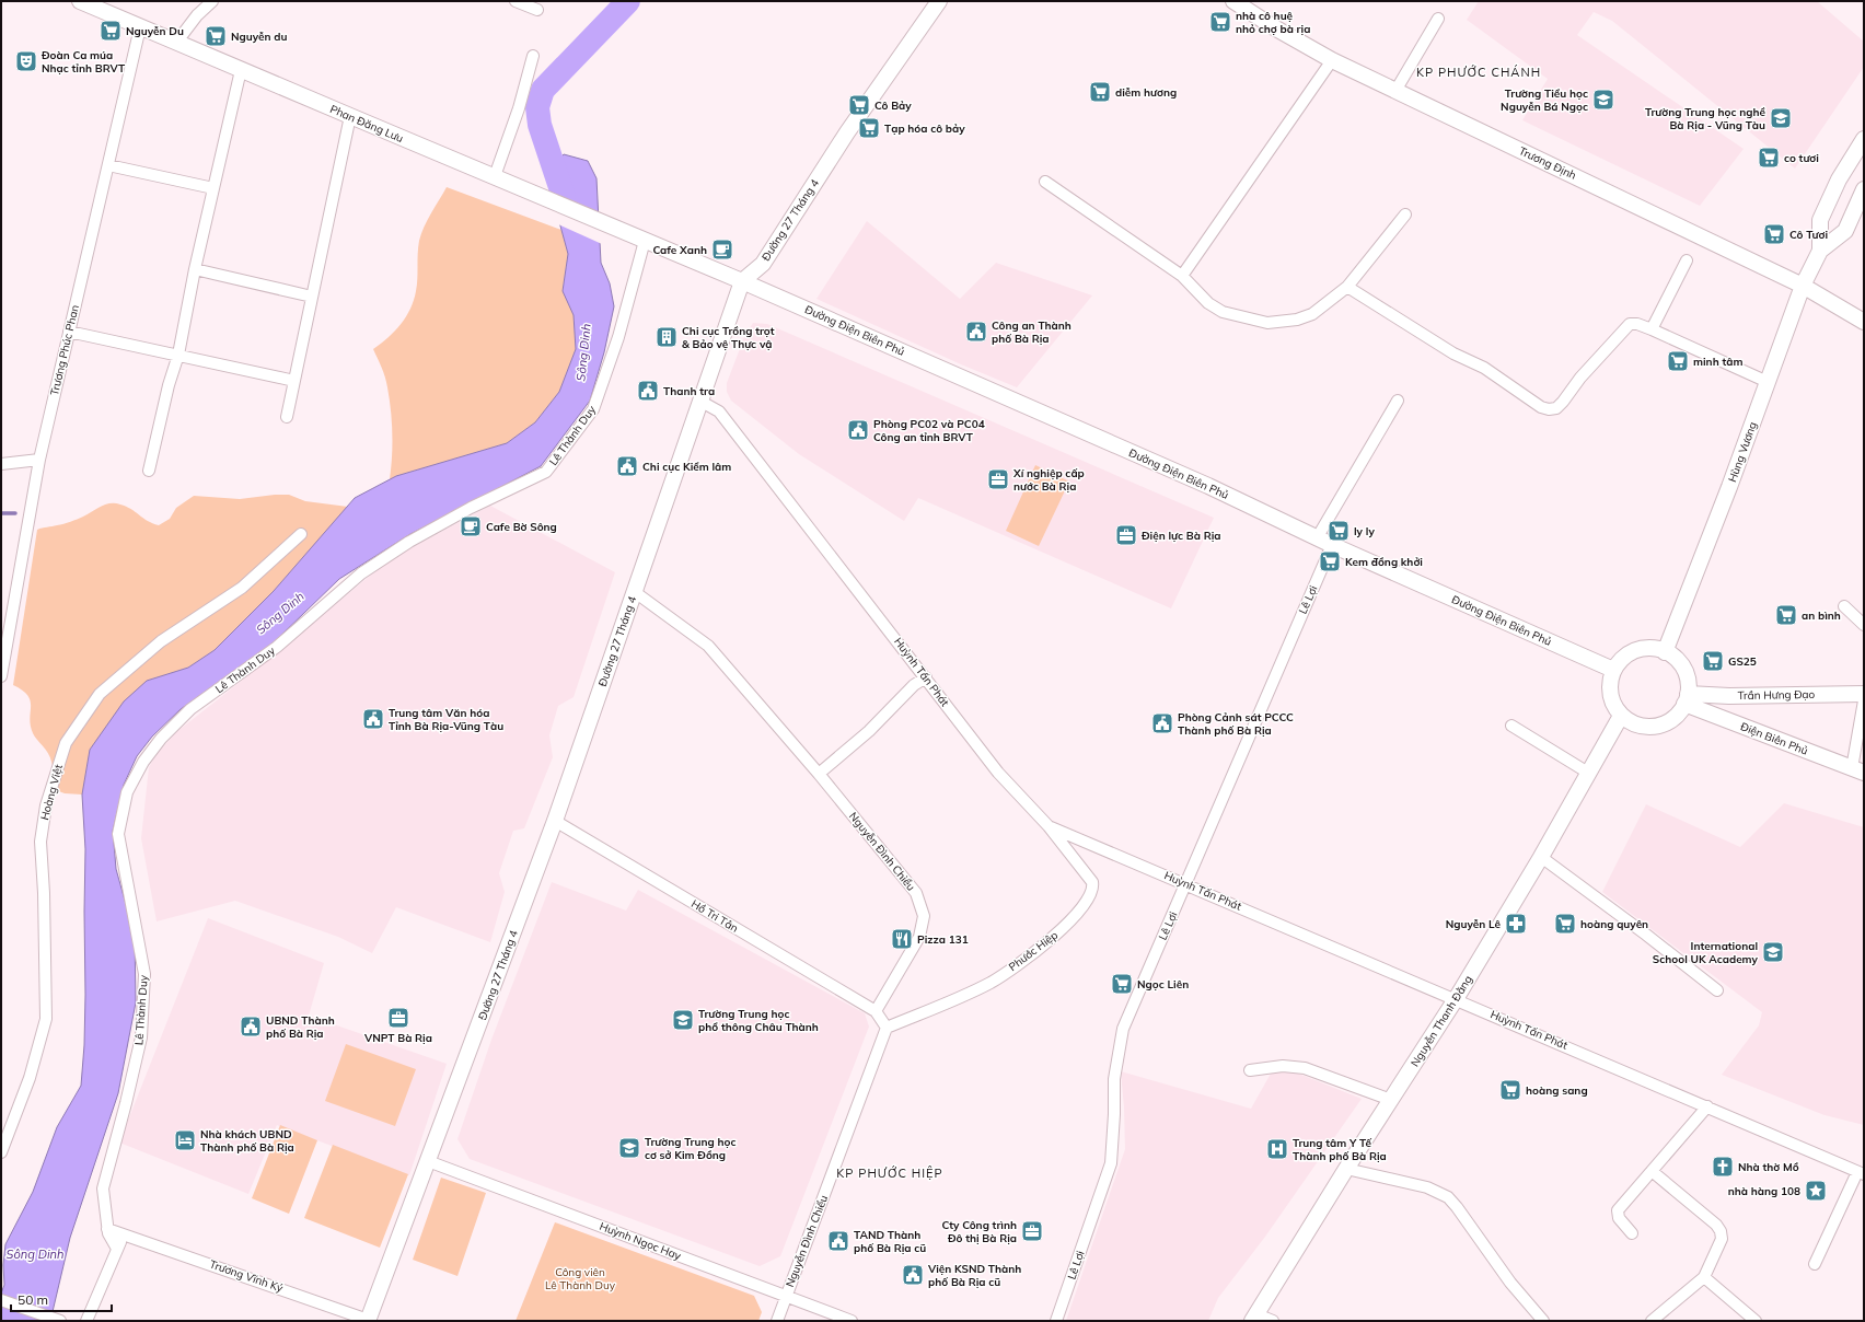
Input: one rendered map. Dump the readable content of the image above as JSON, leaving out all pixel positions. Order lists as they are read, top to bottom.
{
  "streets": {
    "street": [
      "Phan Đăng Lưu",
      "Trương Định",
      "Đường 27 Tháng 4",
      "Đường Điện Biên Phủ",
      "Trương Phúc Phan",
      "Lê Thành Duy",
      "Hùng Vương",
      "Lê Lợi",
      "Huỳnh Tấn Phát",
      "Trần Hưng Đạo",
      "Điện Biên Phủ",
      "Hoàng Việt",
      "Nguyễn Đình Chiểu",
      "Hồ Tri Tân",
      "Phước Hiệp",
      "Nguyễn Thanh Đằng",
      "Huỳnh Ngọc Hay",
      "Trương Vĩnh Ký"
    ]
  },
  "crossings": [
    ["Phan Đăng Lưu", "Đường Điện Biên Phủ"],
    ["Phan Đăng Lưu", "Trương Phúc Phan"],
    ["Phan Đăng Lưu", "Lê Thành Duy"],
    ["Trương Định", "Hùng Vương"],
    ["Đường 27 Tháng 4", "Đường Điện Biên Phủ"],
    ["Đường 27 Tháng 4", "Huỳnh Tấn Phát"],
    ["Đường 27 Tháng 4", "Nguyễn Đình Chiểu"],
    ["Đường 27 Tháng 4", "Hồ Tri Tân"],
    ["Đường 27 Tháng 4", "Huỳnh Ngọc Hay"],
    ["Đường 27 Tháng 4", "Trương Vĩnh Ký"],
    ["Đường Điện Biên Phủ", "Lê Thành Duy"],
    ["Đường Điện Biên Phủ", "Hùng Vương"],
    ["Đường Điện Biên Phủ", "Lê Lợi"],
    ["Đường Điện Biên Phủ", "Trần Hưng Đạo"],
    ["Đường Điện Biên Phủ", "Điện Biên Phủ"],
    ["Đường Điện Biên Phủ", "Nguyễn Thanh Đằng"],
    ["Hùng Vương", "Trần Hưng Đạo"],
    ["Hùng Vương", "Điện Biên Phủ"],
    ["Hùng Vương", "Nguyễn Thanh Đằng"],
    ["Lê Lợi", "Huỳnh Tấn Phát"],
    ["Huỳnh Tấn Phát", "Phước Hiệp"],
    ["Huỳnh Tấn Phát", "Nguyễn Thanh Đằng"],
    ["Trần Hưng Đạo", "Điện Biên Phủ"],
    ["Trần Hưng Đạo", "Nguyễn Thanh Đằng"],
    ["Điện Biên Phủ", "Nguyễn Thanh Đằng"],
    ["Nguyễn Đình Chiểu", "Hồ Tri Tân"],
    ["Nguyễn Đình Chiểu", "Phước Hiệp"],
    ["Nguyễn Đình Chiểu", "Huỳnh Ngọc Hay"]
  ],
  "districts": ["KP PHƯỚC CHÁNH", "KP PHƯỚC HIỆP"],
  "water": ["Sông Dinh"],
  "parks": ["Công viên Lê Thành Duy"],
  "places": {
    "supermarket": [
      "nhà cô huệ nhỏ chợ bà rịa",
      "Nguyễn Du",
      "Nguyễn du",
      "diễm hương",
      "Cô Bảy",
      "Tạp hóa cô bảy",
      "co tươi",
      "Cô Tươi",
      "minh tâm",
      "ly ly",
      "Kem đồng khởi",
      "an bình",
      "GS25",
      "hoàng quyên",
      "Ngọc Liên",
      "hoàng sang"
    ],
    "theatre": ["Đoàn Ca múa Nhạc tỉnh BRVT"],
    "school or university": [
      "Trường Tiểu học Nguyễn Bá Ngọc",
      "Trường Trung học nghề Bà Rịa - Vũng Tàu",
      "International School UK Academy",
      "Trường Trung học phổ thông Châu Thành",
      "Trường Trung học cơ sở Kim Đồng"
    ],
    "cafe": ["Cafe Xanh", "Cafe Bờ Sông"],
    "public building": [
      "Công an Thành phố Bà Rịa",
      "Thanh tra",
      "Phòng PC02 và PC04 Công an tỉnh BRVT",
      "Chi cục Kiểm lâm",
      "Trung tâm Văn hóa Tỉnh Bà Rịa-Vũng Tàu",
      "Phòng Cảnh sát PCCC Thành phố Bà Rịa",
      "UBND Thành phố Bà Rịa",
      "TAND Thành phố Bà Rịa cũ",
      "Viện KSND Thành phố Bà Rịa cũ"
    ],
    "building": ["Chi cục Trồng trọt & Bảo vệ Thực vậ"],
    "office": [
      "Xí nghiệp cấp nước Bà Rịa",
      "Điện lực Bà Rịa",
      "VNPT Bà Rịa",
      "Cty Công trình Đô thị Bà Rịa"
    ],
    "pharmacy": ["Nguyễn Lê"],
    "restaurant": ["Pizza 131"],
    "hotel": ["Nhà khách UBND Thành phố Bà Rịa"],
    "hospital": ["Trung tâm Y Tế Thành phố Bà Rịa"],
    "church": ["Nhà thờ Mồ"],
    "place": ["nhà hàng 108"]
  },
  "scale_bar": "50 m"
}
